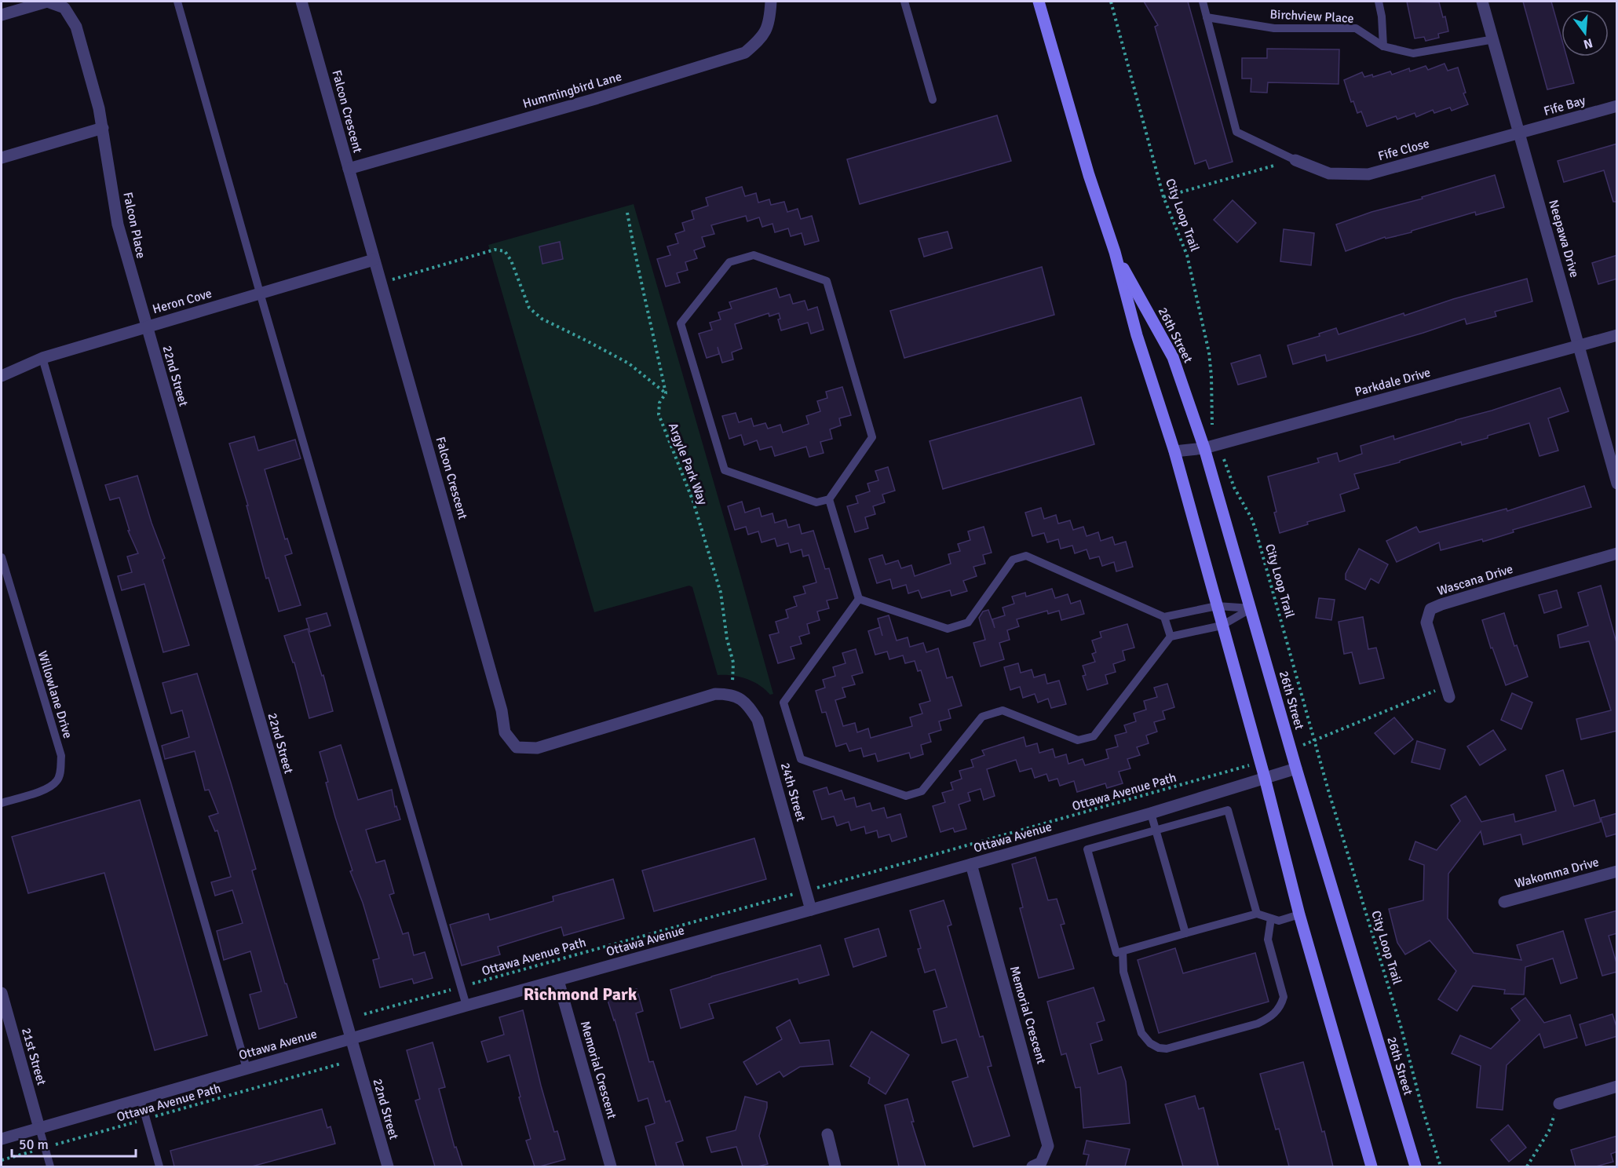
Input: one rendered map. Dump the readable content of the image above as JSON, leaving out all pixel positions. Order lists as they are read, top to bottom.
{
  "streets": {
    "street": [
      "Hummingbird Lane",
      "Fife Bay",
      "Falcon Crescent",
      "Fife Close",
      "Falcon Place",
      "Neepawa Drive",
      "Heron Cove",
      "26th Street",
      "22nd Street",
      "Parkdale Drive",
      "Wascana Drive",
      "24th Street",
      "Ottawa Avenue",
      "Wakomma Drive",
      "Memorial Crescent",
      "21st Street"
    ],
    "lane": ["Birchview Place", "Willowlane Drive"],
    "path": ["City Loop Trail", "Argyle Park Way", "Ottawa Avenue Path"]
  },
  "crossings": [
    ["Birchview Place", "Neepawa Drive"],
    ["Hummingbird Lane", "Falcon Crescent"],
    ["Fife Bay", "Fife Close"],
    ["Fife Bay", "Neepawa Drive"],
    ["Falcon Crescent", "Heron Cove"],
    ["Falcon Crescent", "Argyle Park Way"],
    ["Falcon Crescent", "24th Street"],
    ["Fife Close", "Neepawa Drive"],
    ["City Loop Trail", "Parkdale Drive"],
    ["Falcon Place", "Heron Cove"],
    ["Falcon Place", "22nd Street"],
    ["Neepawa Drive", "Parkdale Drive"],
    ["Heron Cove", "22nd Street"],
    ["26th Street", "Parkdale Drive"],
    ["26th Street", "Ottawa Avenue"],
    ["22nd Street", "Ottawa Avenue"],
    ["Argyle Park Way", "24th Street"],
    ["24th Street", "Ottawa Avenue"],
    ["Ottawa Avenue", "Memorial Crescent"],
    ["Ottawa Avenue", "21st Street"]
  ],
  "districts": ["Richmond Park"],
  "scale_bar": "50 m",
  "north": "bottom"
}
